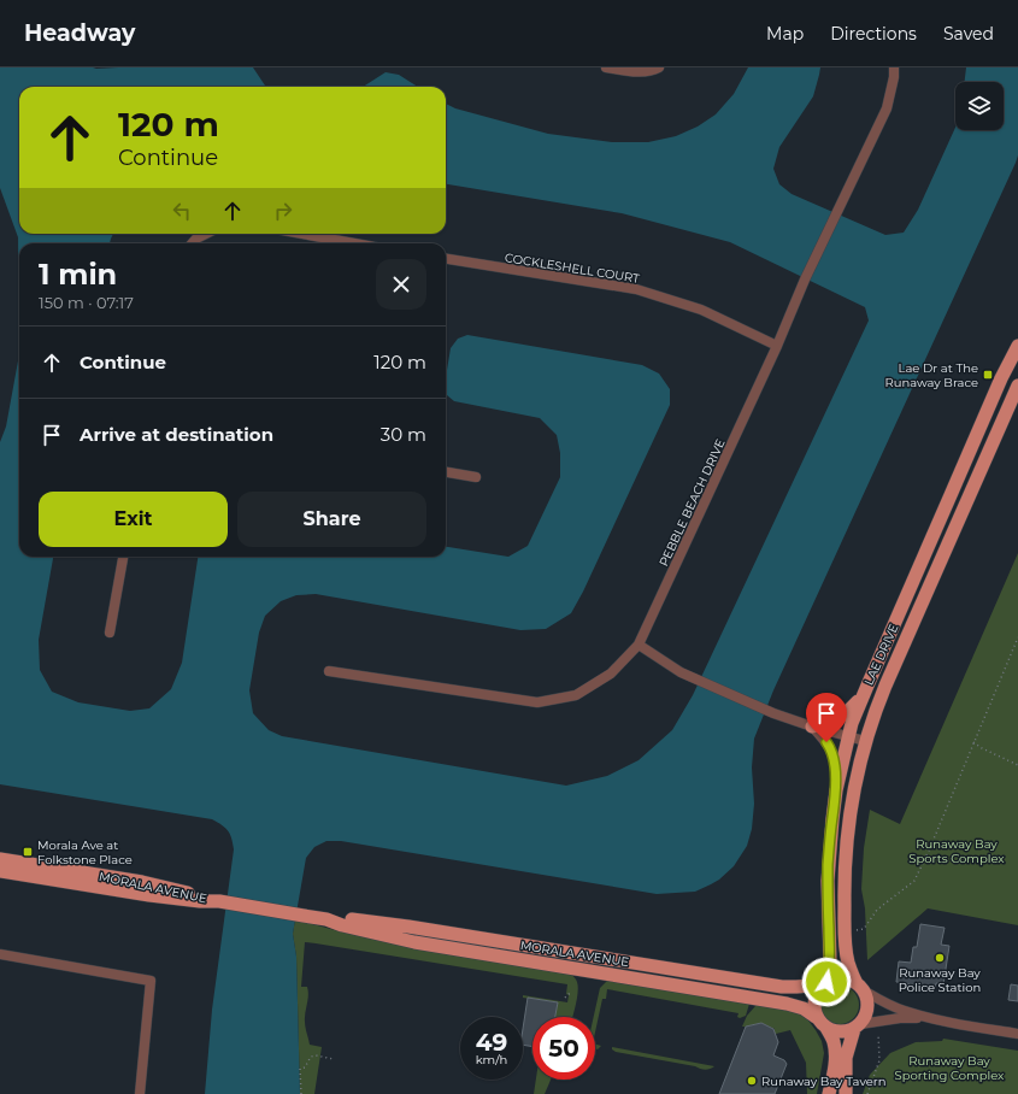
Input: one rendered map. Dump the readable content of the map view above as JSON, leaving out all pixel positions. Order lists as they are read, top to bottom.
{
  "streets": {
    "main road": ["LAE DRIVE", "MORALA AVENUE"],
    "street": ["COCKLESHELL COURT", "PEBBLE BEACH DRIVE"]
  },
  "crossings": [
    ["COCKLESHELL COURT", "PEBBLE BEACH DRIVE"],
    ["LAE DRIVE", "MORALA AVENUE"]
  ],
  "parks": ["Runaway Bay Sports Complex", "Runaway Bay Sporting Complex"],
  "places": {
    "transit": ["Lae Dr at The Runaway Brace", "Morala Ave at Folkstone Place"],
    "other": ["Runaway Bay Police Station", "Runaway Bay Tavern"]
  },
  "page": {
    "header": "Headway",
    "nav": ["Map", "Directions", "Saved"],
    "turn": ["120 m", "Continue"],
    "heading": ["1 min", "150 m · 07:17"],
    "list": [
      {
        "name": "Continue",
        "value": "120 m"
      },
      {
        "name": "Arrive at destination",
        "value": "30 m"
      }
    ],
    "buttons": ["Exit", "Share"],
    "speed": "49 km/h",
    "limit": "50"
  }
}
